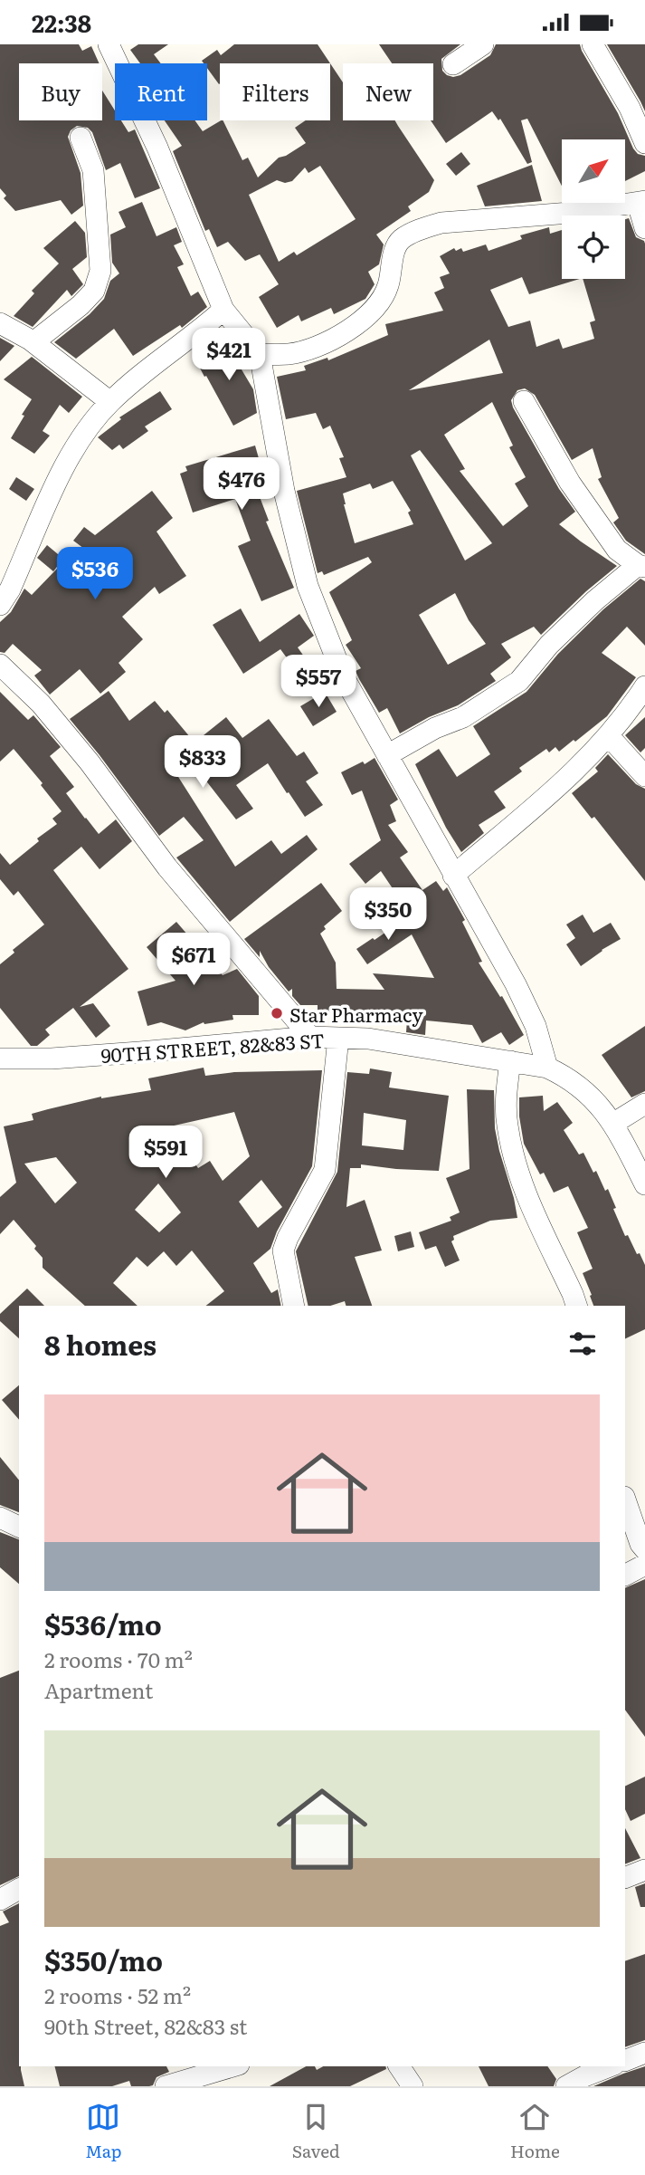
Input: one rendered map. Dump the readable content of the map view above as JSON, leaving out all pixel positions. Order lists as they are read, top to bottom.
{
  "streets": {
    "street": ["90TH STREET, 82&83 ST"]
  },
  "places": ["Star Pharmacy"],
  "north": "top right",
  "page": {
    "status": "22:38",
    "chip": [
      "Buy",
      "Rent",
      "Filters",
      "New"
    ],
    "price": [
      "$421",
      "$476",
      "$536",
      "$557",
      "$833",
      "$350",
      "$671",
      "$591"
    ],
    "heading": "8 homes",
    "list": [
      {
        "name": "$536/mo",
        "note": "2 rooms · 70 m² · Apartment"
      },
      {
        "name": "$350/mo",
        "note": "2 rooms · 52 m² · 90th Street, 82&83 st"
      }
    ],
    "tabs": ["Map", "Saved", "Home"]
  }
}
